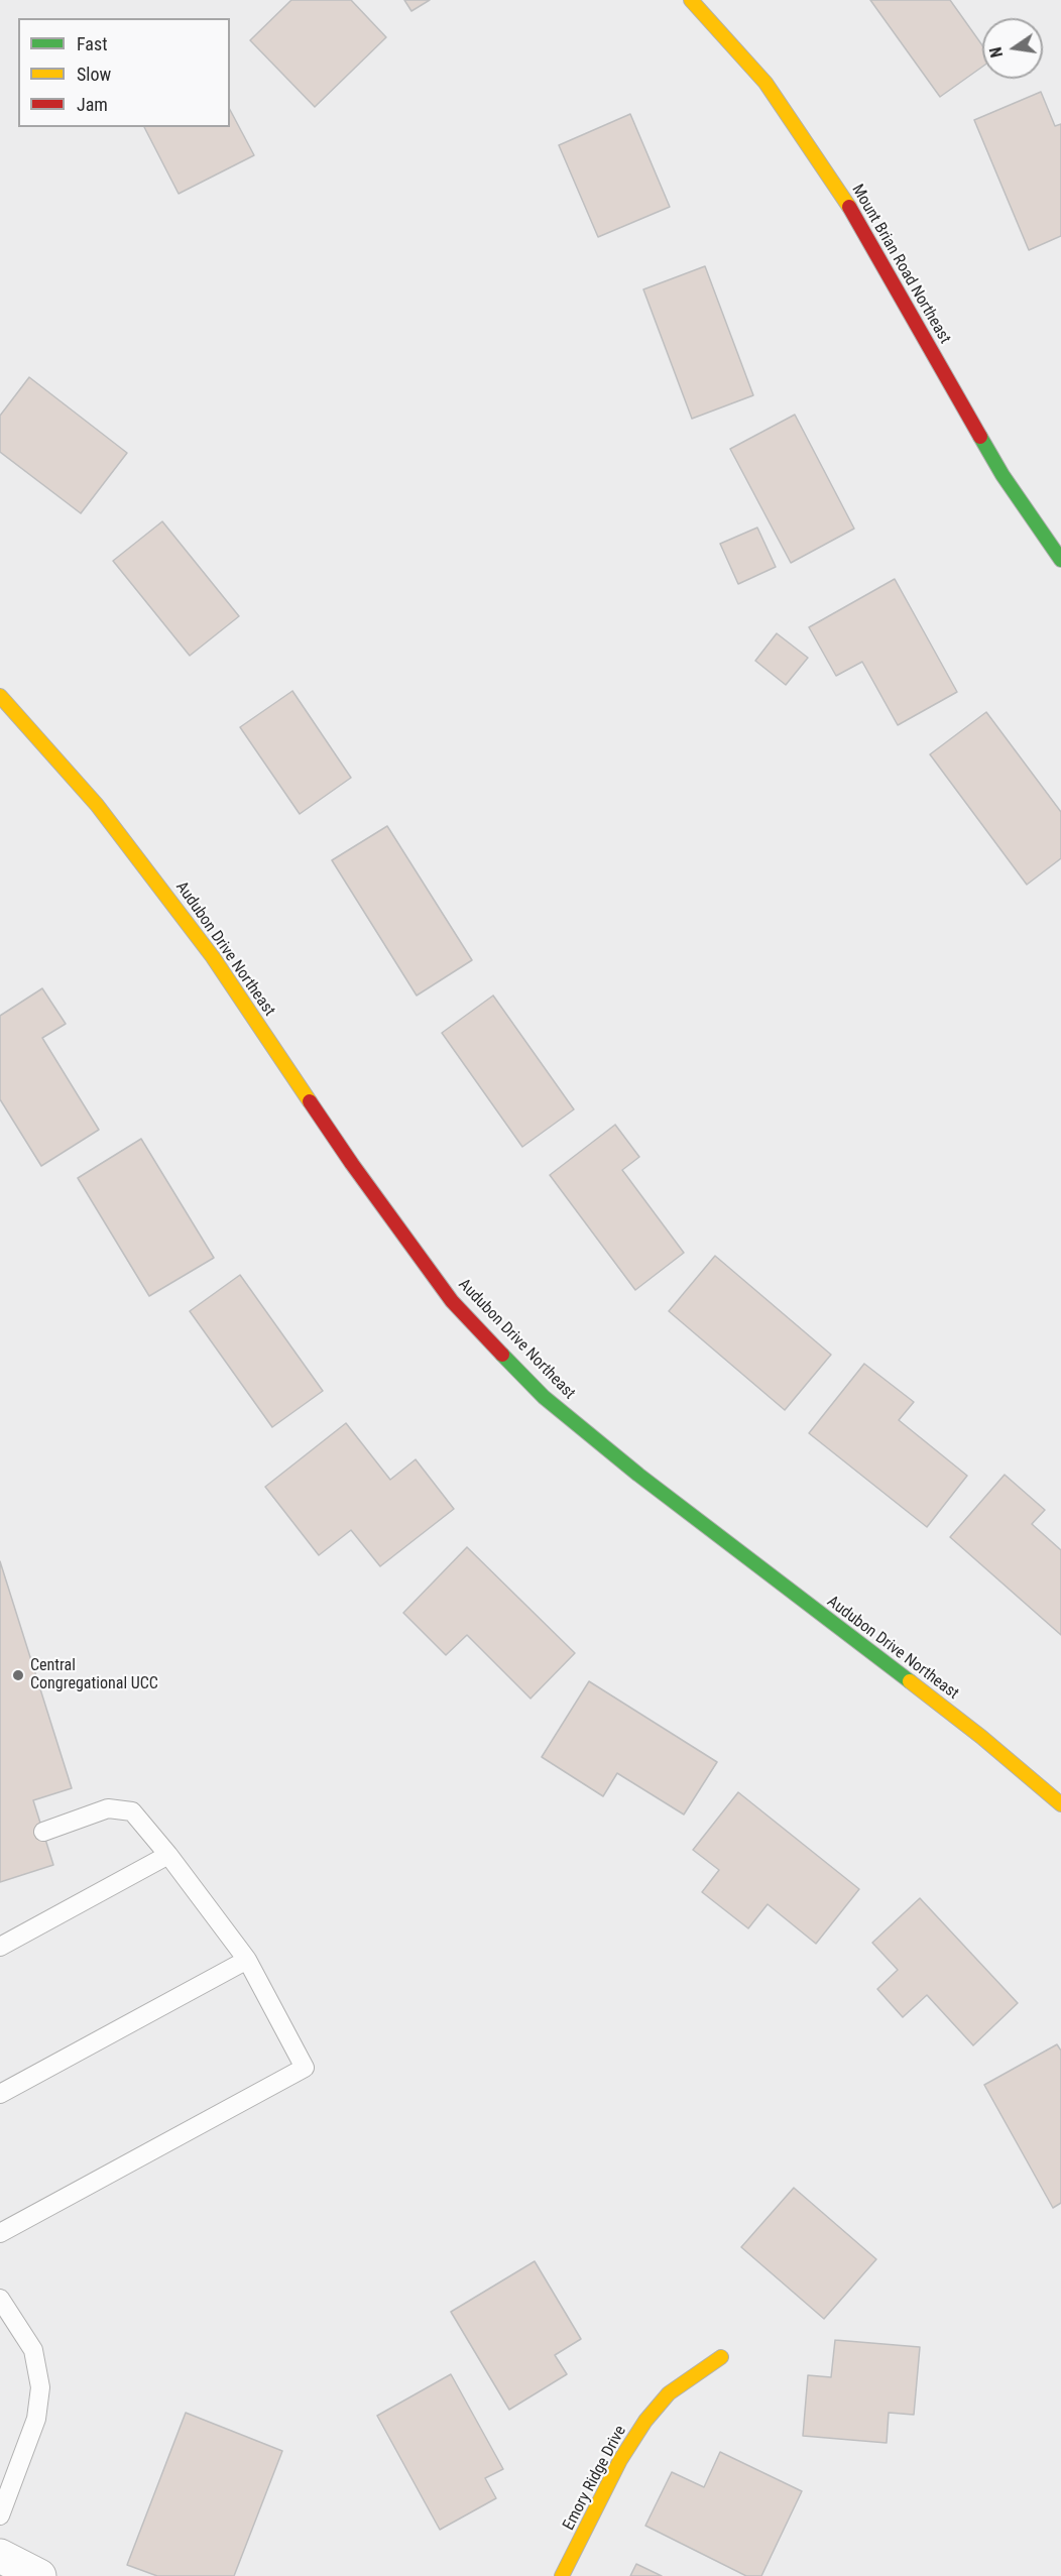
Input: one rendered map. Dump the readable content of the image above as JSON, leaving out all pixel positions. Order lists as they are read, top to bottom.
{
  "streets": {
    "street": ["Mount Brian Road Northeast", "Audubon Drive Northeast", "Emory Ridge Drive"]
  },
  "places": ["Central Congregational UCC"],
  "legend": ["Fast", "Slow", "Jam"],
  "north": "left"
}
